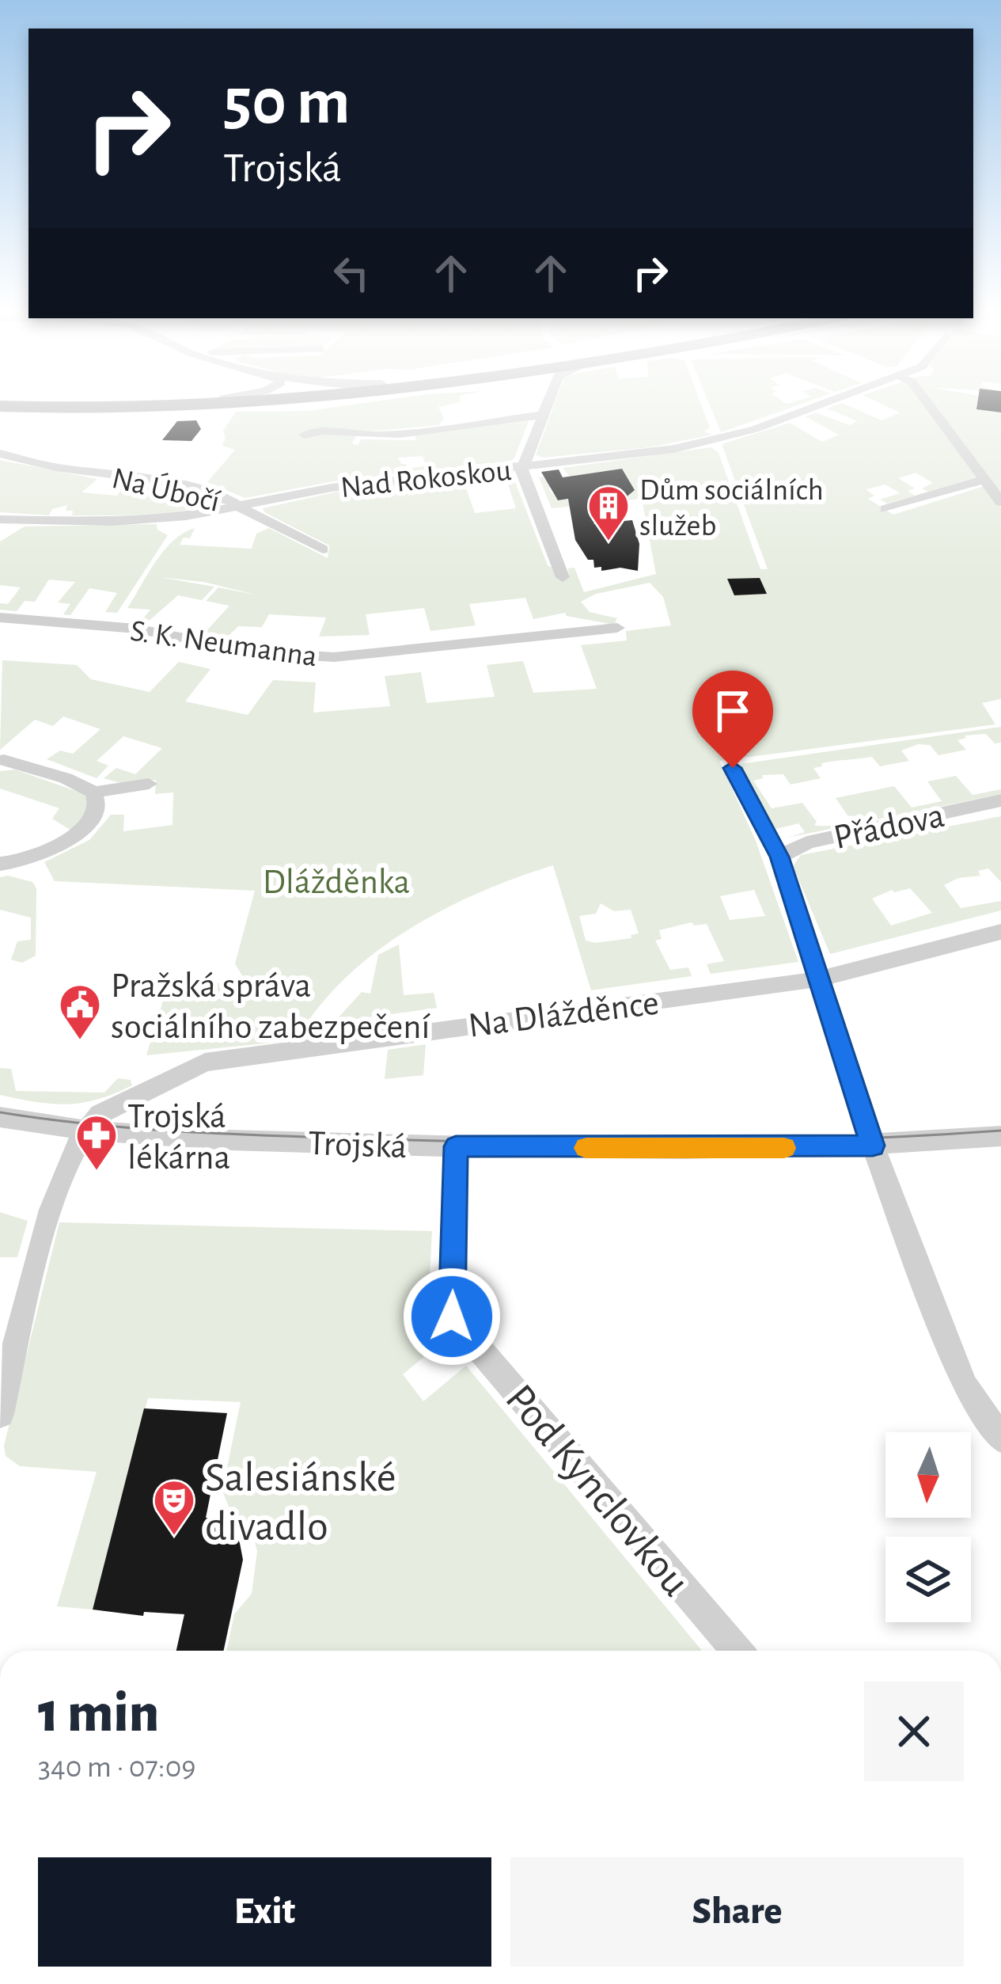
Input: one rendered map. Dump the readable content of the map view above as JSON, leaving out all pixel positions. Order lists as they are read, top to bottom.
{
  "streets": {
    "street": [
      "Nad Rokoskou",
      "Na Úbočí",
      "S. K. Neumanna",
      "Přádova",
      "Na Dlážděnce",
      "Trojská",
      "Pod Kynclovkou"
    ]
  },
  "crossings": [
    ["Nad Rokoskou", "Na Úbočí"],
    ["Na Dlážděnce", "Trojská"],
    ["Trojská", "Pod Kynclovkou"]
  ],
  "parks": ["Dlážděnka"],
  "places": {
    "building": ["Dům sociálních služeb"],
    "public building": ["Pražská správa sociálního zabezpečení"],
    "pharmacy": ["Trojská lékárna"],
    "theatre": ["Salesiánské divadlo"]
  },
  "north": "bottom",
  "page": {
    "turn": ["50 m", "Trojská"],
    "heading": ["1 min", "340 m · 07:09"],
    "buttons": ["Exit", "Share"]
  }
}
